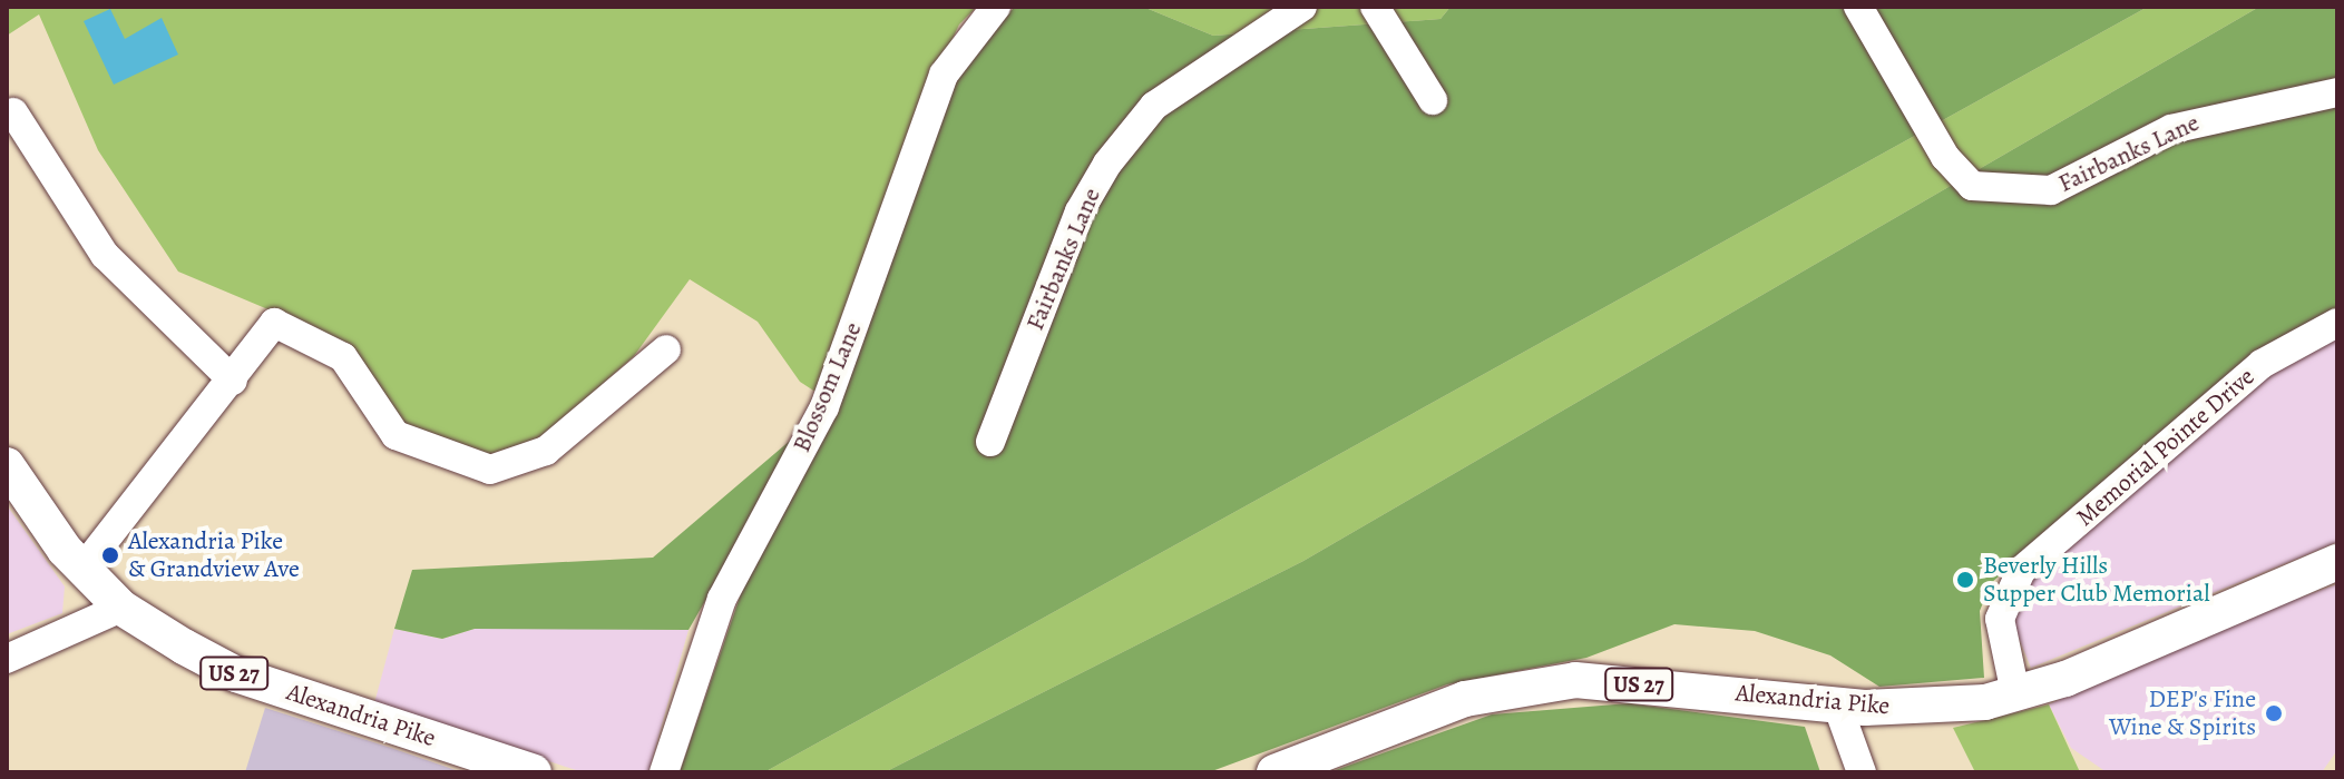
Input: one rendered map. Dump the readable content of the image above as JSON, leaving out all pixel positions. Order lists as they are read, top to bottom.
{
  "streets": {
    "main road": ["US 27", "Alexandria Pike"],
    "street": ["Fairbanks Lane", "Blossom Lane", "Memorial Pointe Drive"]
  },
  "crossings": [
    ["Memorial Pointe Drive", "Alexandria Pike"]
  ],
  "places": ["Alexandria Pike & Grandview Ave", "Beverly Hills Supper Club Memorial", "DEP's Fine Wine & Spirits"]
}
